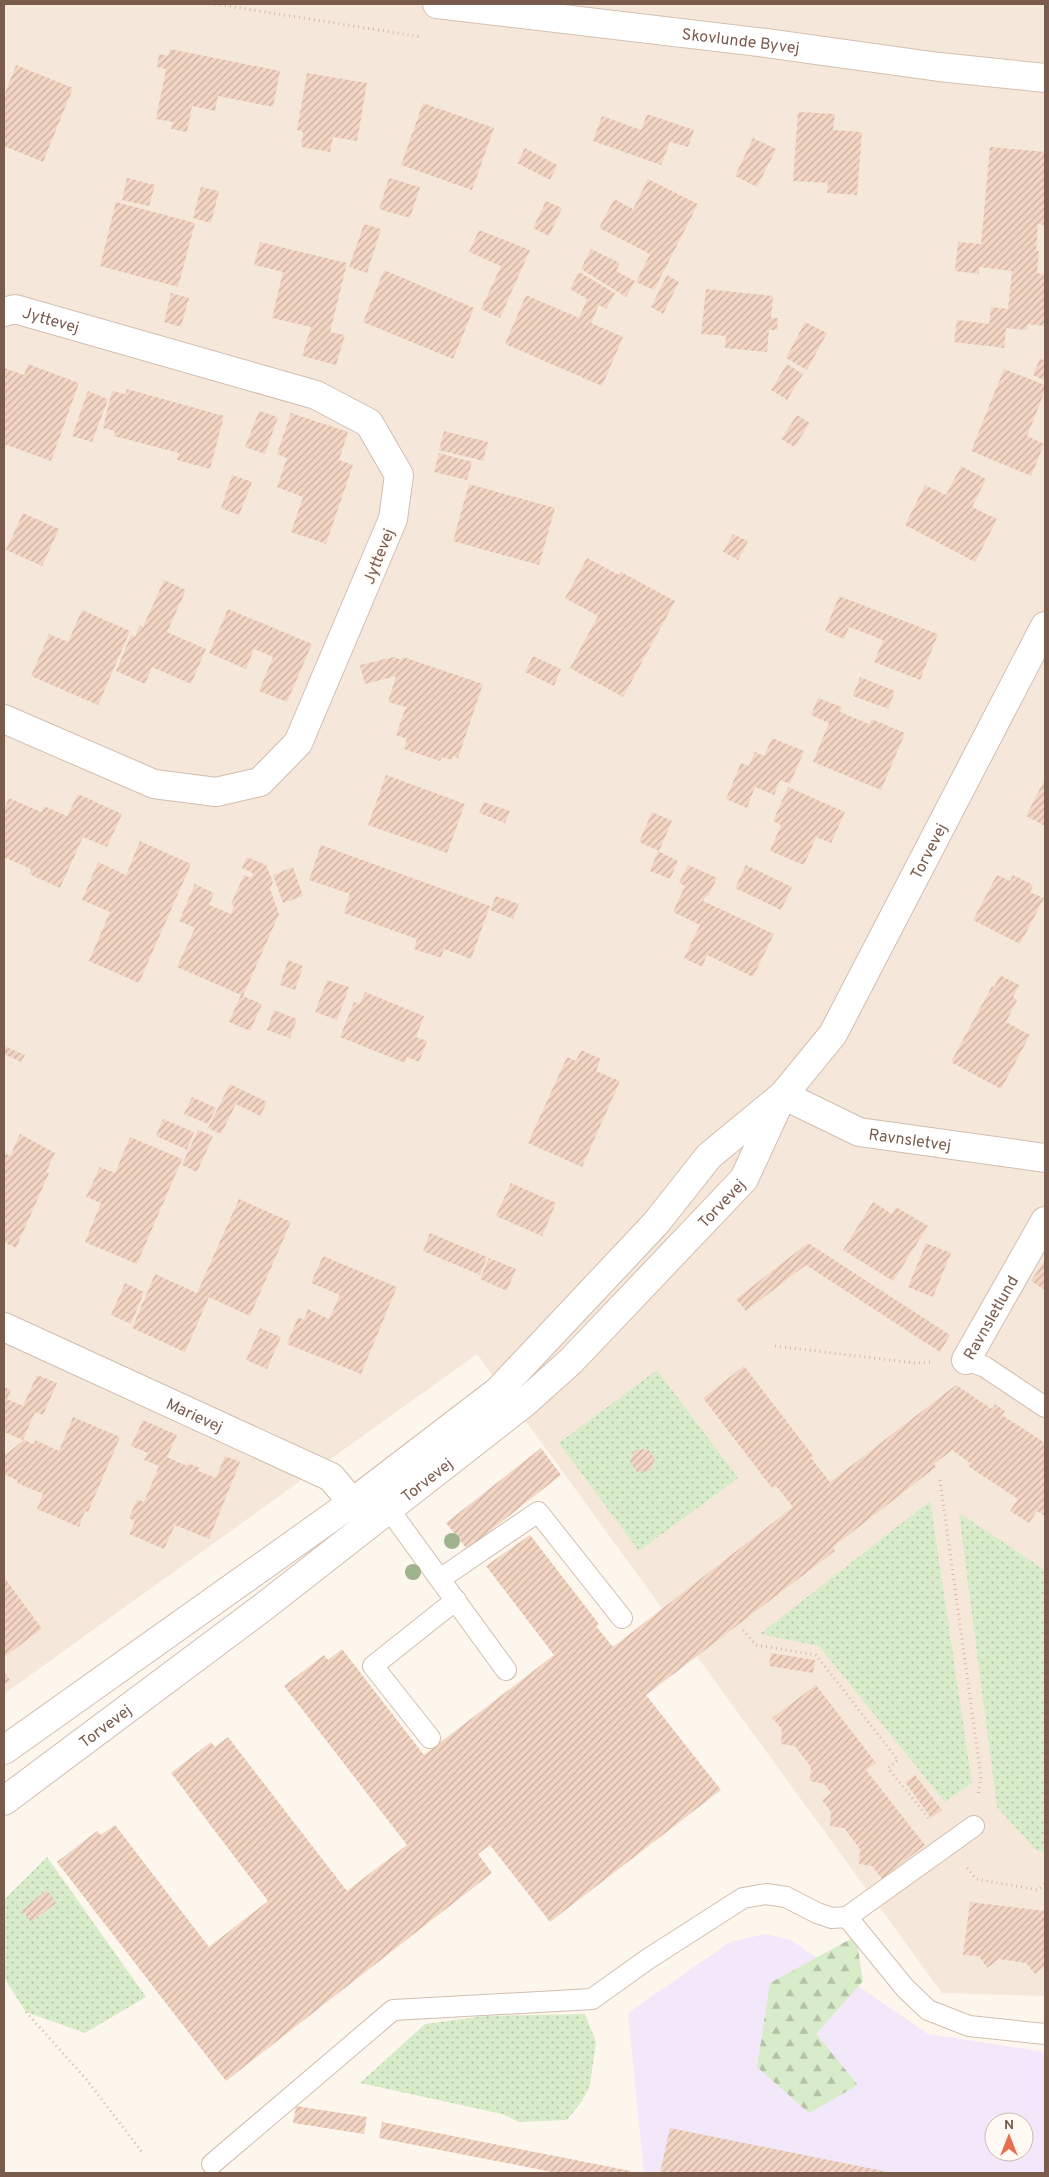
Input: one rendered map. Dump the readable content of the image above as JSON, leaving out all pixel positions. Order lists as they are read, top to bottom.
{
  "streets": {
    "street": [
      "Skovlunde Byvej",
      "Jyttevej",
      "Torvevej",
      "Ravnsletvej",
      "Ravnsletlund",
      "Marievej"
    ]
  },
  "crossings": [
    ["Torvevej", "Ravnsletvej"],
    ["Torvevej", "Marievej"]
  ],
  "north": "top"
}
